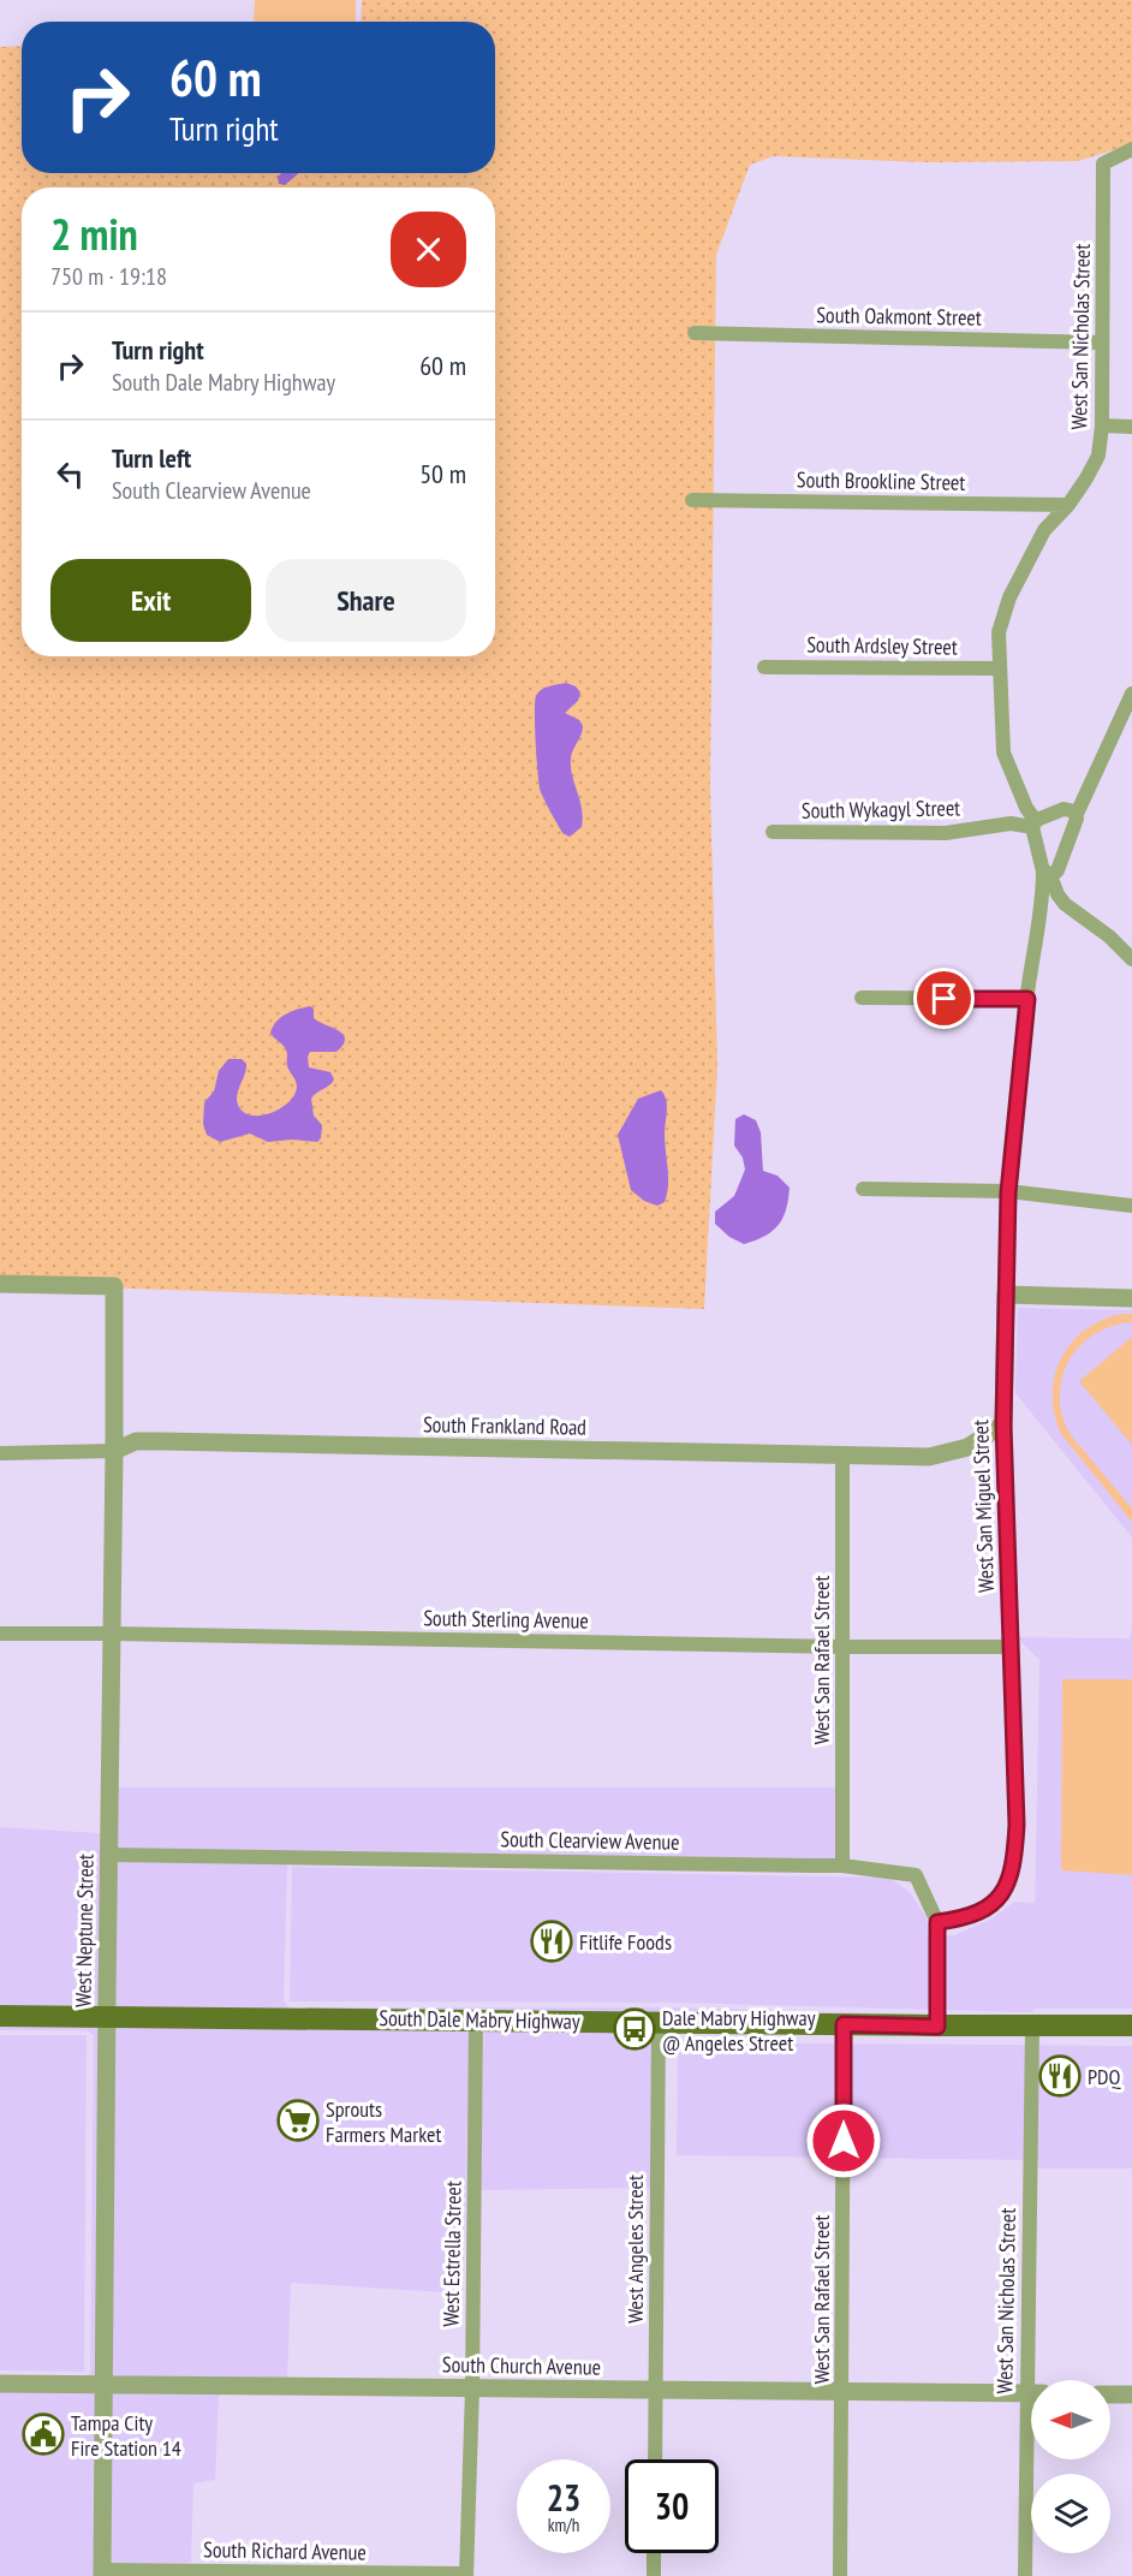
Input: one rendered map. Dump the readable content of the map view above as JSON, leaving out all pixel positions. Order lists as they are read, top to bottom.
{
  "streets": {
    "main road": ["South Dale Mabry Highway"],
    "street": [
      "South Oakmont Street",
      "West San Nicholas Street",
      "South Brookline Street",
      "South Ardsley Street",
      "South Wykagyl Street",
      "South Frankland Road",
      "West San Miguel Street",
      "South Sterling Avenue",
      "West San Rafael Street",
      "South Clearview Avenue",
      "West Neptune Street",
      "West Angeles Street",
      "West Estrella Street",
      "South Church Avenue",
      "South Richard Avenue"
    ]
  },
  "crossings": [
    ["South Oakmont Street", "West San Nicholas Street"],
    ["West San Nicholas Street", "South Brookline Street"],
    ["West San Nicholas Street", "South Ardsley Street"],
    ["West San Nicholas Street", "South Wykagyl Street"],
    ["West San Nicholas Street", "South Dale Mabry Highway"],
    ["South Frankland Road", "West San Miguel Street"],
    ["South Frankland Road", "West San Rafael Street"],
    ["South Frankland Road", "West Neptune Street"],
    ["West San Miguel Street", "South Sterling Avenue"],
    ["West San Miguel Street", "South Clearview Avenue"],
    ["South Sterling Avenue", "West San Rafael Street"],
    ["South Sterling Avenue", "West Neptune Street"],
    ["West San Rafael Street", "South Clearview Avenue"],
    ["West San Rafael Street", "South Dale Mabry Highway"],
    ["West San Rafael Street", "South Church Avenue"],
    ["South Clearview Avenue", "West Neptune Street"],
    ["South Clearview Avenue", "South Dale Mabry Highway"],
    ["West Neptune Street", "South Dale Mabry Highway"],
    ["West Neptune Street", "South Church Avenue"],
    ["West Neptune Street", "South Richard Avenue"],
    ["South Dale Mabry Highway", "West Angeles Street"],
    ["South Dale Mabry Highway", "West Estrella Street"],
    ["West Angeles Street", "South Church Avenue"],
    ["West Estrella Street", "South Church Avenue"],
    ["West Estrella Street", "South Richard Avenue"]
  ],
  "places": {
    "restaurant": ["Fitlife Foods", "PDQ"],
    "bus stop": ["Dale Mabry Highway @ Angeles Street"],
    "supermarket": ["Sprouts Farmers Market"],
    "public building": ["Tampa City Fire Station 14"]
  },
  "north": "left",
  "page": {
    "turn": ["60 m", "Turn right"],
    "heading": ["2 min", "750 m · 19:18"],
    "list": [
      {
        "name": "Turn right",
        "note": "South Dale Mabry Highway",
        "value": "60 m"
      },
      {
        "name": "Turn left",
        "note": "South Clearview Avenue",
        "value": "50 m"
      }
    ],
    "buttons": ["Exit", "Share"],
    "speed": "23 km/h",
    "limit": "30"
  }
}
